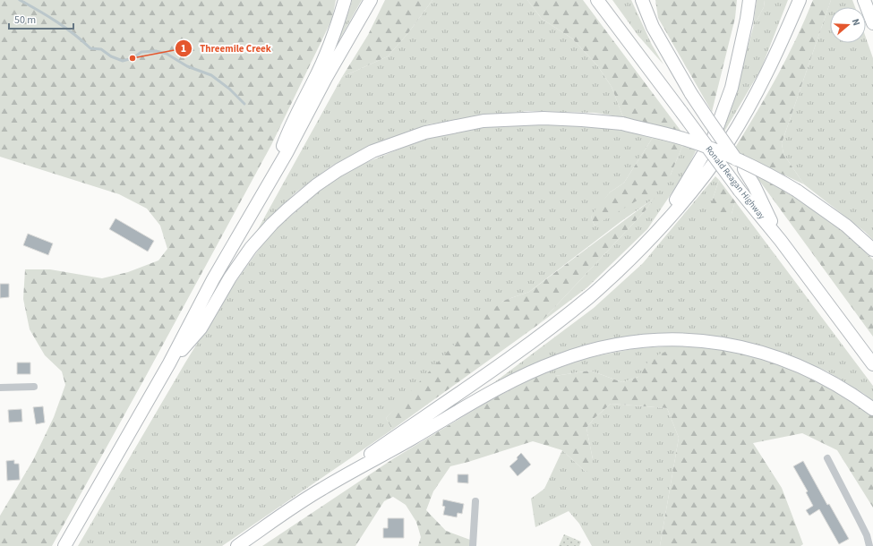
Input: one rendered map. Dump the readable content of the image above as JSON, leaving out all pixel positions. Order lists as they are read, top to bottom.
{
  "streets": {
    "highway": ["Ronald Reagan Highway"]
  },
  "places": ["Threemile Creek"],
  "scale_bar": "50 m",
  "north": "right"
}
